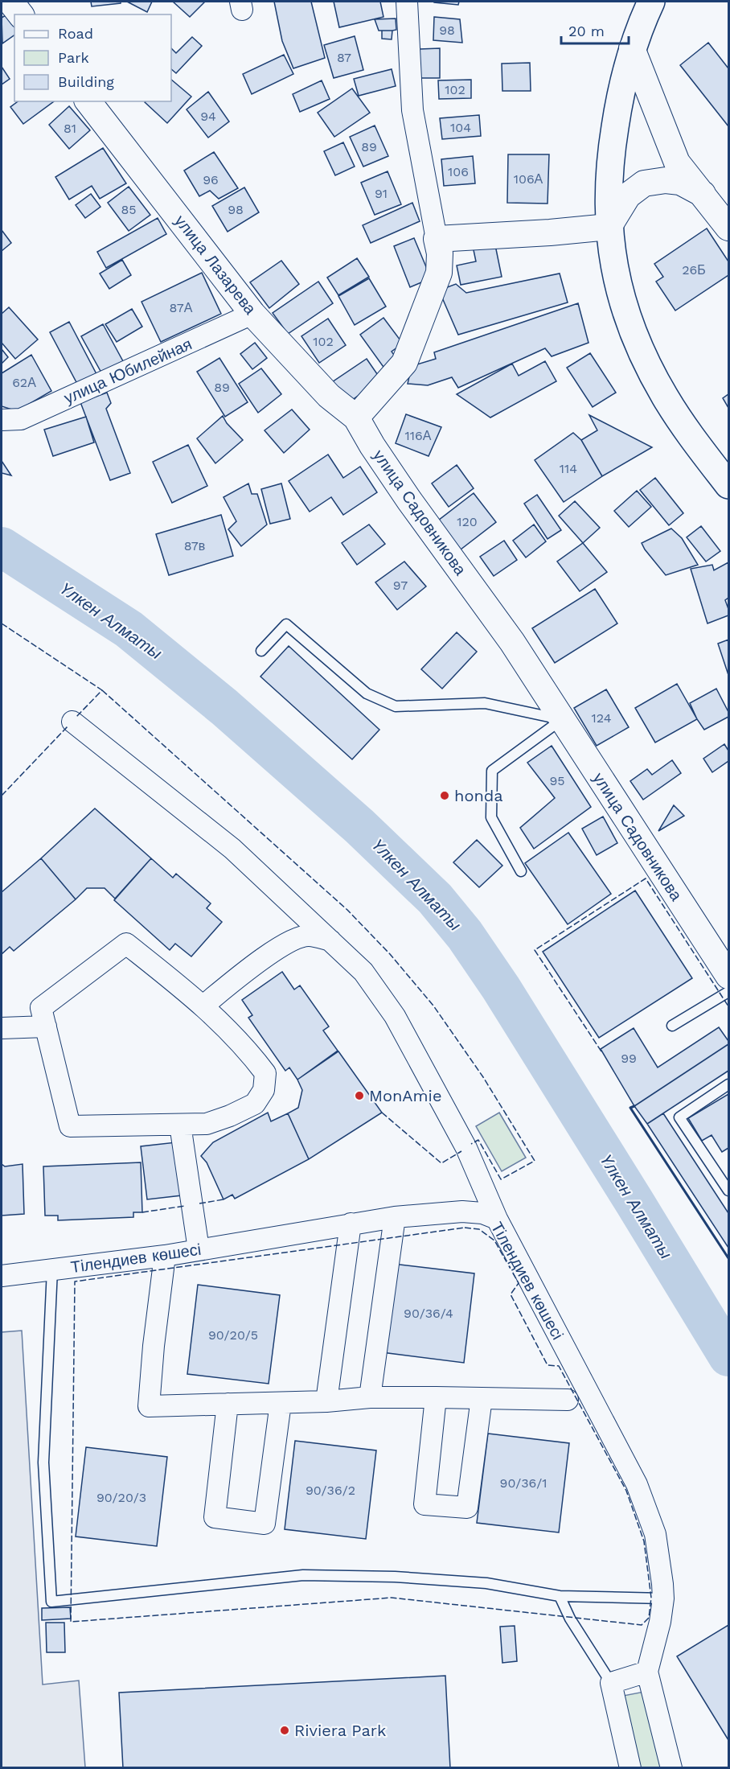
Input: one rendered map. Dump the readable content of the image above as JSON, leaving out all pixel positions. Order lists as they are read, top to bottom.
{
  "streets": {
    "street": [
      "улица Лазарева",
      "улица Юбилейная",
      "улица Садовникова",
      "Тілендиев көшесі"
    ]
  },
  "crossings": [
    ["улица Лазарева", "улица Юбилейная"],
    ["улица Лазарева", "улица Садовникова"]
  ],
  "water": ["Үлкен Алматы"],
  "places": ["honda", "MonAmie", "Riviera Park"],
  "house_numbers": [
    "98",
    "87",
    "102",
    "94",
    "104",
    "81",
    "89",
    "106",
    "106А",
    "96",
    "91",
    "85",
    "98",
    "26Б",
    "87А",
    "102",
    "62А",
    "89",
    "116А",
    "114",
    "120",
    "87в",
    "97",
    "124",
    "95",
    "99",
    "90/36/4",
    "90/20/5",
    "90/36/1",
    "90/36/2",
    "90/20/3"
  ],
  "legend": ["Road", "Park", "Building"],
  "scale_bar": "20 m"
}
